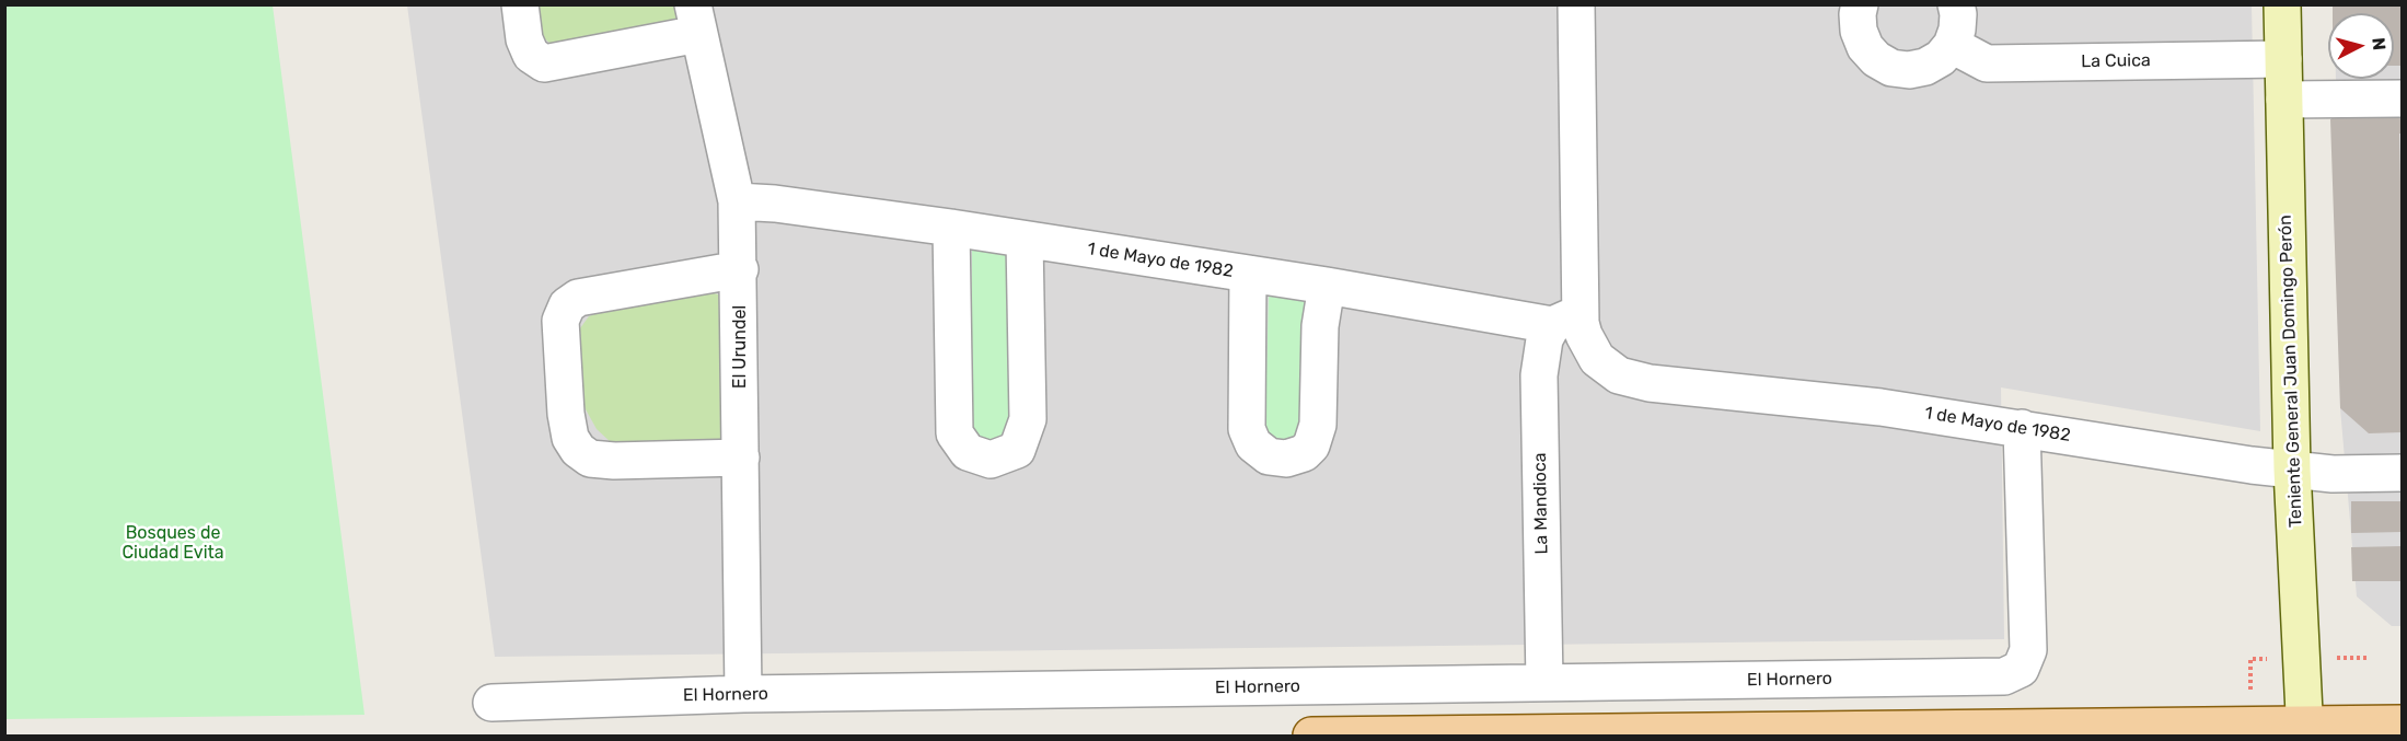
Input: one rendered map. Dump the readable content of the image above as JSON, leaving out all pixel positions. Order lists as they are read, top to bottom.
{
  "streets": {
    "main road": ["Teniente General Juan Domingo Perón"],
    "street": [
      "La Cuica",
      "1 de Mayo de 1982",
      "El Urundel",
      "La Mandioca",
      "El Hornero"
    ]
  },
  "crossings": [
    ["La Cuica", "Teniente General Juan Domingo Perón"],
    ["1 de Mayo de 1982", "El Urundel"],
    ["1 de Mayo de 1982", "Teniente General Juan Domingo Perón"],
    ["1 de Mayo de 1982", "La Mandioca"],
    ["1 de Mayo de 1982", "El Hornero"],
    ["El Urundel", "El Hornero"],
    ["La Mandioca", "El Hornero"]
  ],
  "parks": ["Bosques de Ciudad Evita"],
  "north": "right"
}
